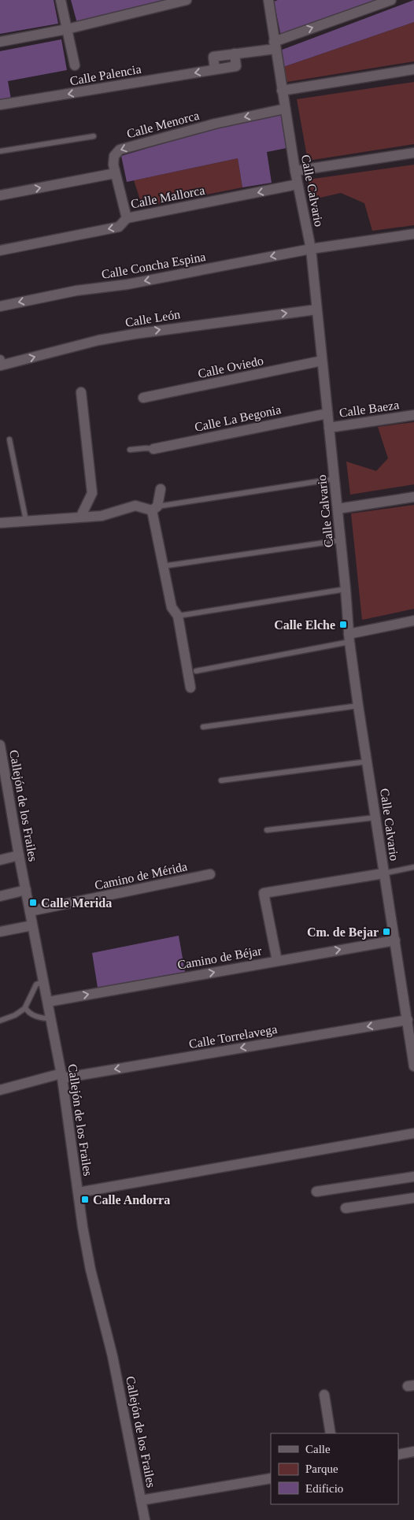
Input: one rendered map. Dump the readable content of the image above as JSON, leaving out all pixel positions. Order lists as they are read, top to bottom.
{
  "streets": {
    "street": [
      "Calle Palencia",
      "Calle Menorca",
      "Calle Calvario",
      "Calle Mallorca",
      "Calle Concha Espina",
      "Calle León",
      "Calle Oviedo",
      "Calle Baeza",
      "Calle La Begonia",
      "Callejón de los Frailes",
      "Camino de Mérida",
      "Camino de Béjar",
      "Calle Torrelavega"
    ]
  },
  "crossings": [
    ["Calle Palencia", "Calle Calvario"],
    ["Calle Menorca", "Calle Calvario"],
    ["Calle Menorca", "Calle Mallorca"],
    ["Calle Calvario", "Calle Mallorca"],
    ["Calle Calvario", "Calle Concha Espina"],
    ["Calle Calvario", "Calle León"],
    ["Calle Calvario", "Calle Oviedo"],
    ["Calle Calvario", "Calle Baeza"],
    ["Calle Calvario", "Calle La Begonia"],
    ["Calle Calvario", "Camino de Béjar"],
    ["Calle Calvario", "Calle Torrelavega"],
    ["Callejón de los Frailes", "Camino de Mérida"],
    ["Callejón de los Frailes", "Camino de Béjar"],
    ["Callejón de los Frailes", "Calle Torrelavega"]
  ],
  "one_way": [
    "Calle Menorca",
    "Calle Mallorca",
    "Calle Concha Espina",
    "Calle León",
    "Camino de Béjar",
    "Calle Torrelavega"
  ],
  "places": {
    "transit": [
      "Calle Elche",
      "Calle Merida",
      "Cm. de Bejar",
      "Calle Andorra"
    ]
  },
  "legend": ["Calle", "Parque", "Edificio"]
}
